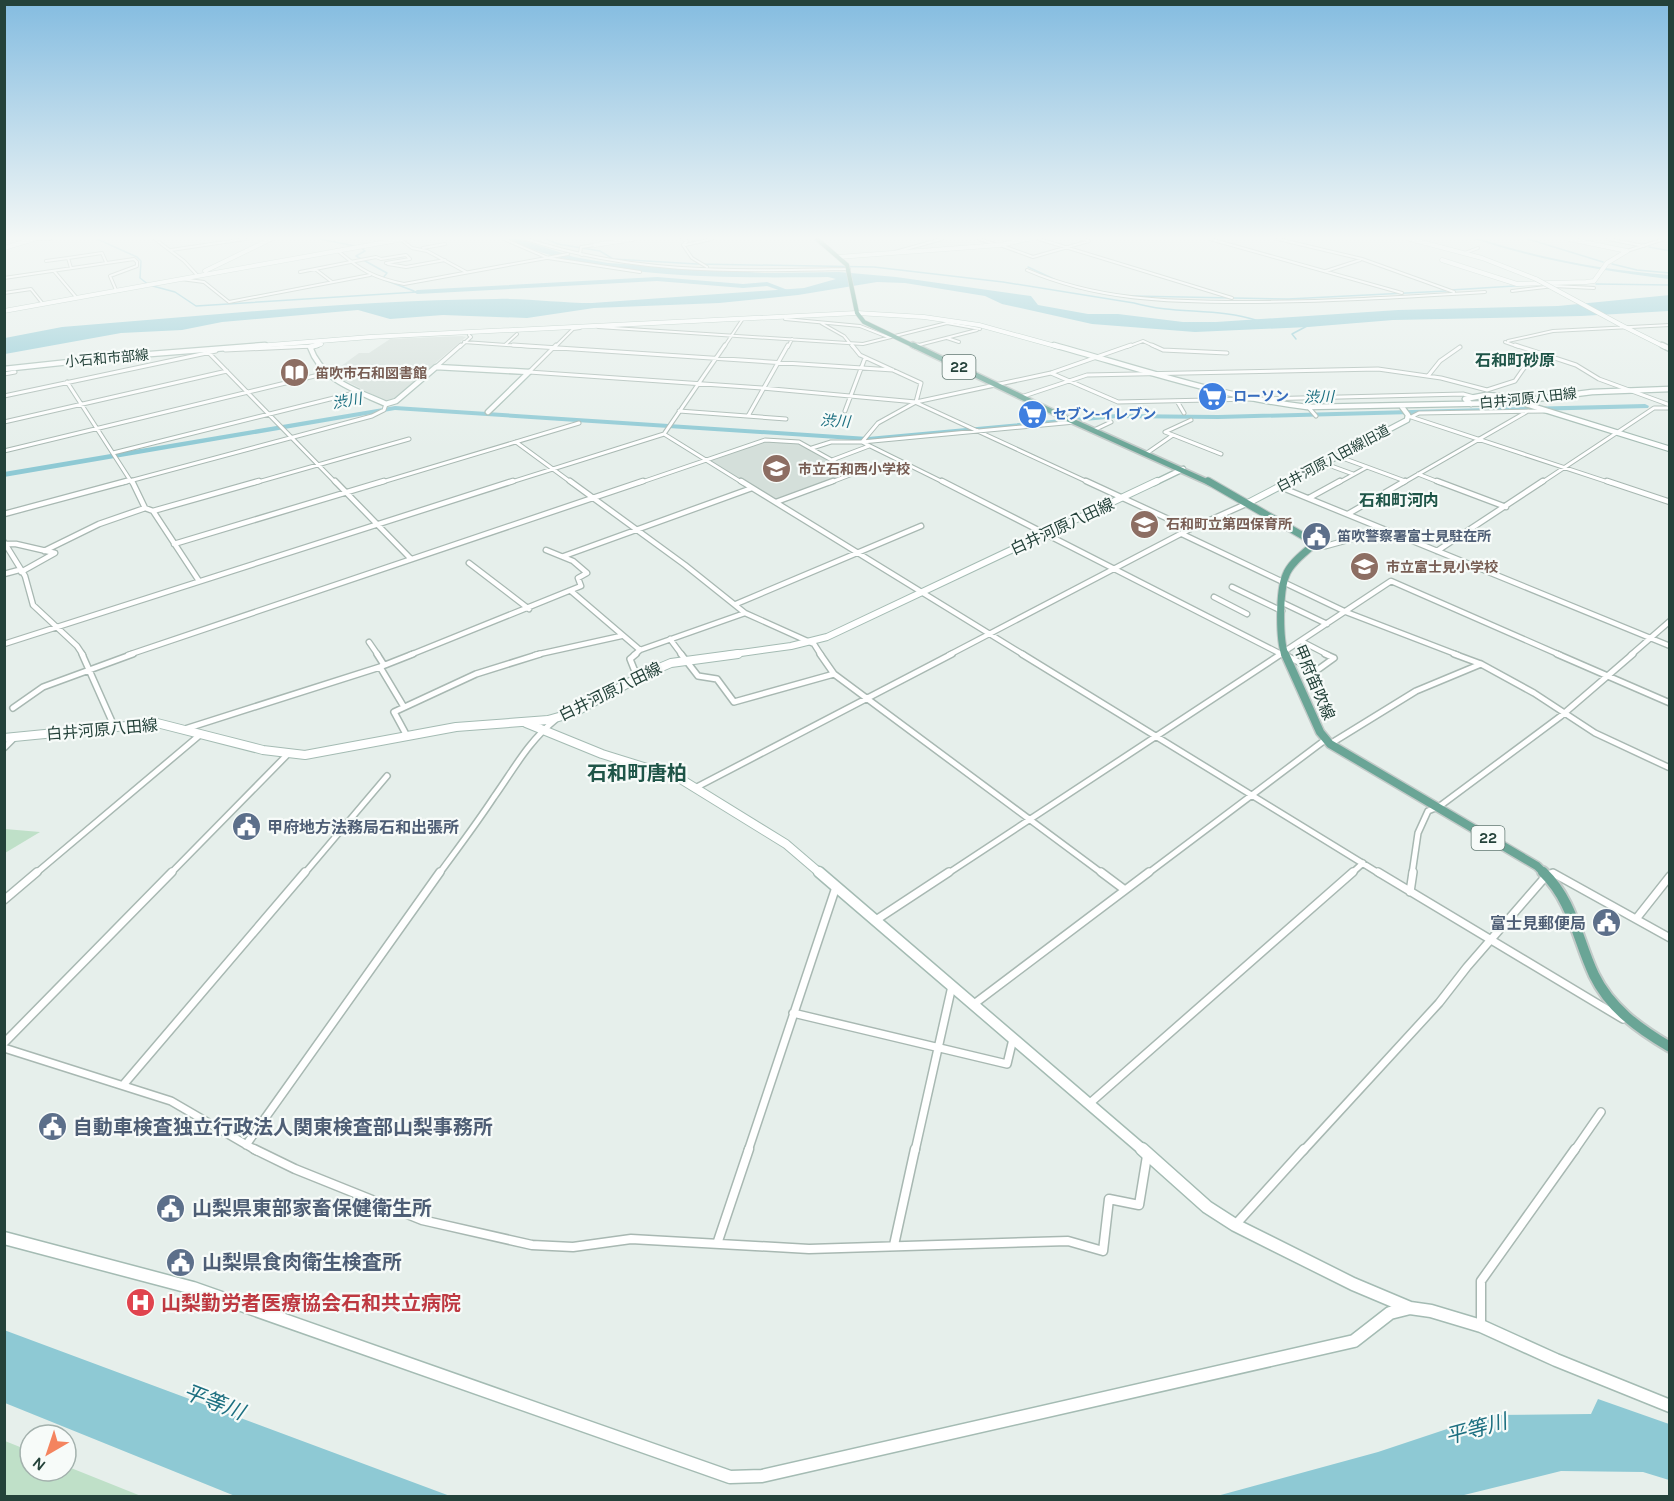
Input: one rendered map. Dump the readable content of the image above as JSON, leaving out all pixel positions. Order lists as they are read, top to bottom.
{
  "streets": {
    "main road": [
      "小石和市部線",
      "22",
      "白井河原八田線",
      "白井河原八田線旧道",
      "甲府笛吹線"
    ]
  },
  "crossings": [
    ["小石和市部線", "22"],
    ["小石和市部線", "白井河原八田線"],
    ["22", "白井河原八田線"],
    ["22", "白井河原八田線旧道"],
    ["白井河原八田線", "白井河原八田線旧道"]
  ],
  "districts": ["石和町砂原", "石和町河内", "石和町唐柏"],
  "water": ["渋川", "平等川"],
  "places": {
    "library": ["笛吹市石和図書館"],
    "supermarket": ["ローソン", "セブン-イレブン"],
    "school or university": ["市立石和西小学校", "石和町立第四保育所", "市立富士見小学校"],
    "public building": [
      "笛吹警察署富士見駐在所",
      "甲府地方法務局石和出張所",
      "富士見郵便局",
      "自動車検査独立行政法人関東検査部山梨事務所",
      "山梨県東部家畜保健衛生所",
      "山梨県食肉衛生検査所"
    ],
    "hospital": ["山梨勤労者医療協会石和共立病院"]
  },
  "north": "bottom left"
}
